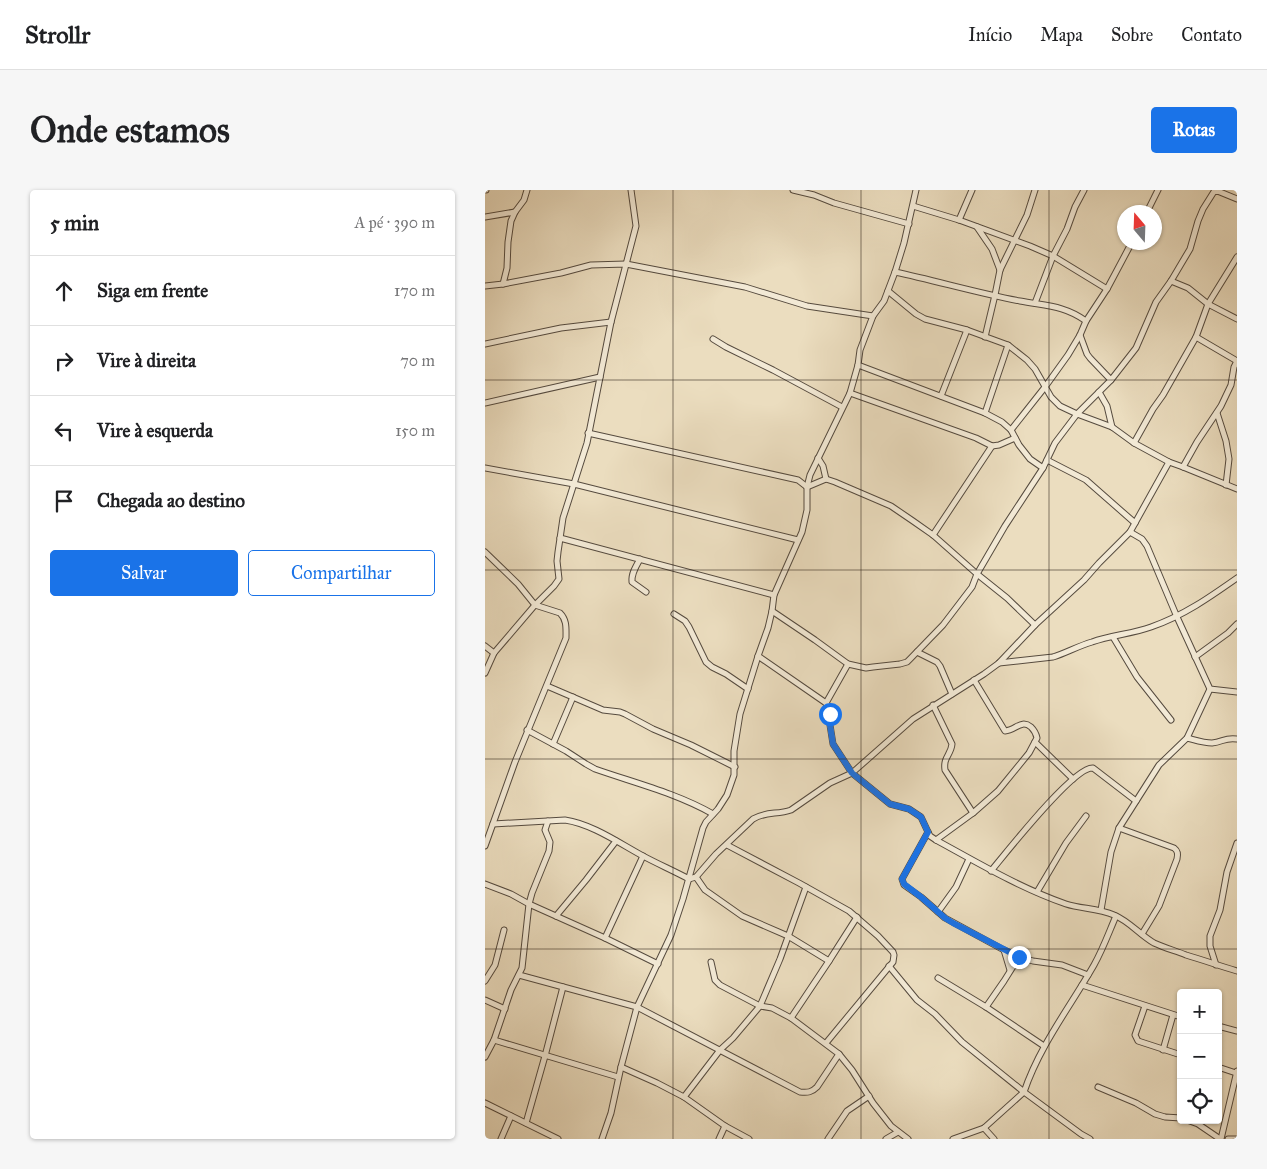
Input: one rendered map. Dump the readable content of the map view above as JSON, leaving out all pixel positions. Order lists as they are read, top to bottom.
{
  "north": "top",
  "page": {
    "header": "Strollr",
    "nav": [
      "Início",
      "Mapa",
      "Sobre",
      "Contato"
    ],
    "buttons": [
      "Rotas",
      ["Salvar", "Compartilhar"]
    ],
    "title": "Onde estamos",
    "heading": ["5 min", "A pé · 390 m"],
    "list": [
      ["Siga em frente", "170 m"],
      ["Vire à direita", "70 m"],
      ["Vire à esquerda", "150 m"],
      "Chegada ao destino"
    ],
    "map_buttons": ["+", "−"]
  }
}
